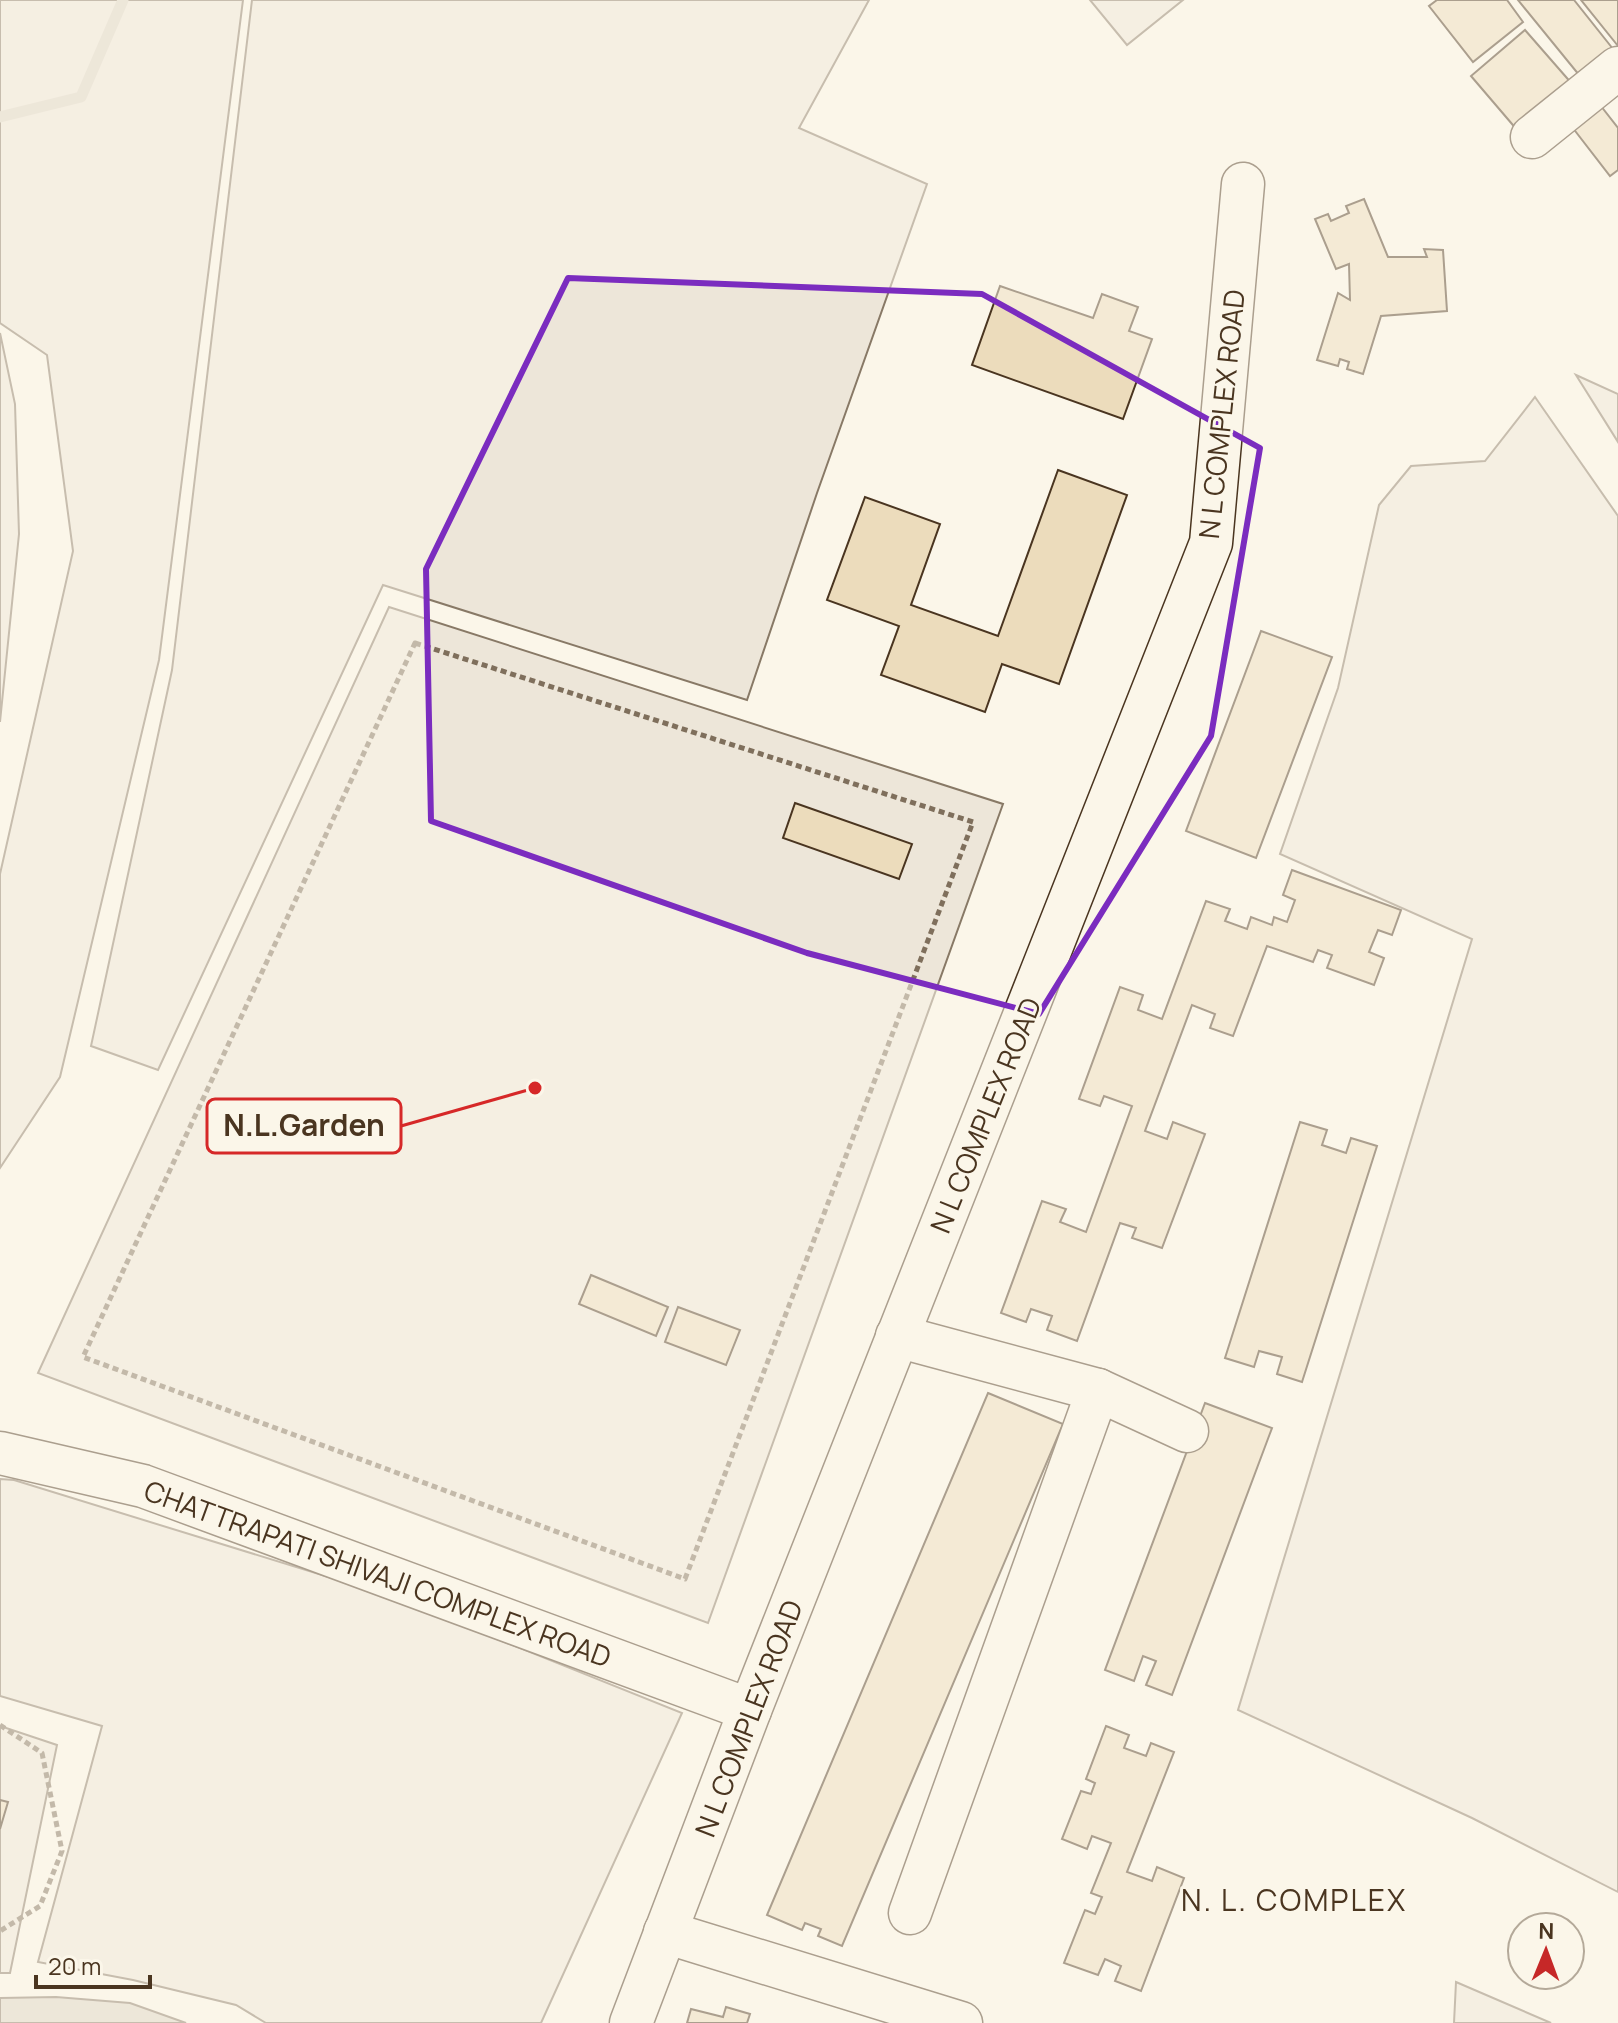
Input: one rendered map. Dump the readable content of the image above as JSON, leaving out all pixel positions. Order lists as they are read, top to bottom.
{
  "streets": {
    "street": ["N L COMPLEX ROAD", "CHATTRAPATI SHIVAJI COMPLEX ROAD"]
  },
  "crossings": [
    ["N L COMPLEX ROAD", "CHATTRAPATI SHIVAJI COMPLEX ROAD"]
  ],
  "districts": ["N. L. COMPLEX"],
  "places": ["N.L.Garden"],
  "scale_bar": "20 m",
  "north": "top"
}
